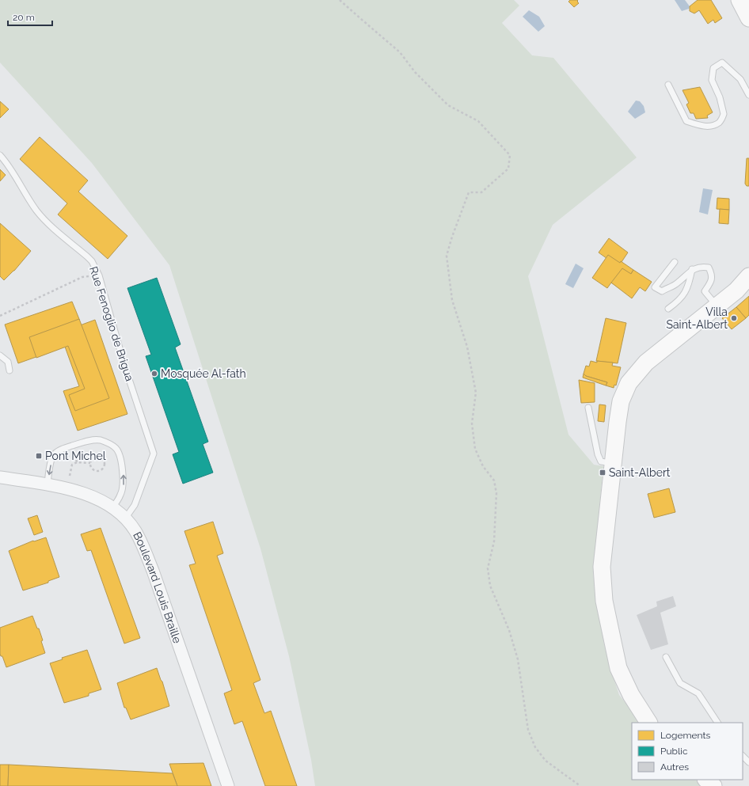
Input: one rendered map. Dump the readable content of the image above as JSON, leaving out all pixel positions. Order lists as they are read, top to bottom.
{
  "streets": {
    "street": ["Boulevard Louis Braille"],
    "lane": ["Rue Fenoglio de Brigua"]
  },
  "crossings": [
    ["Rue Fenoglio de Brigua", "Boulevard Louis Braille"]
  ],
  "places": {
    "other": ["Villa Saint-Albert", "Mosquée Al-fath"],
    "transit": ["Pont Michel", "Saint-Albert"]
  },
  "legend": ["Logements", "Public", "Autres"],
  "scale_bar": "20 m"
}
